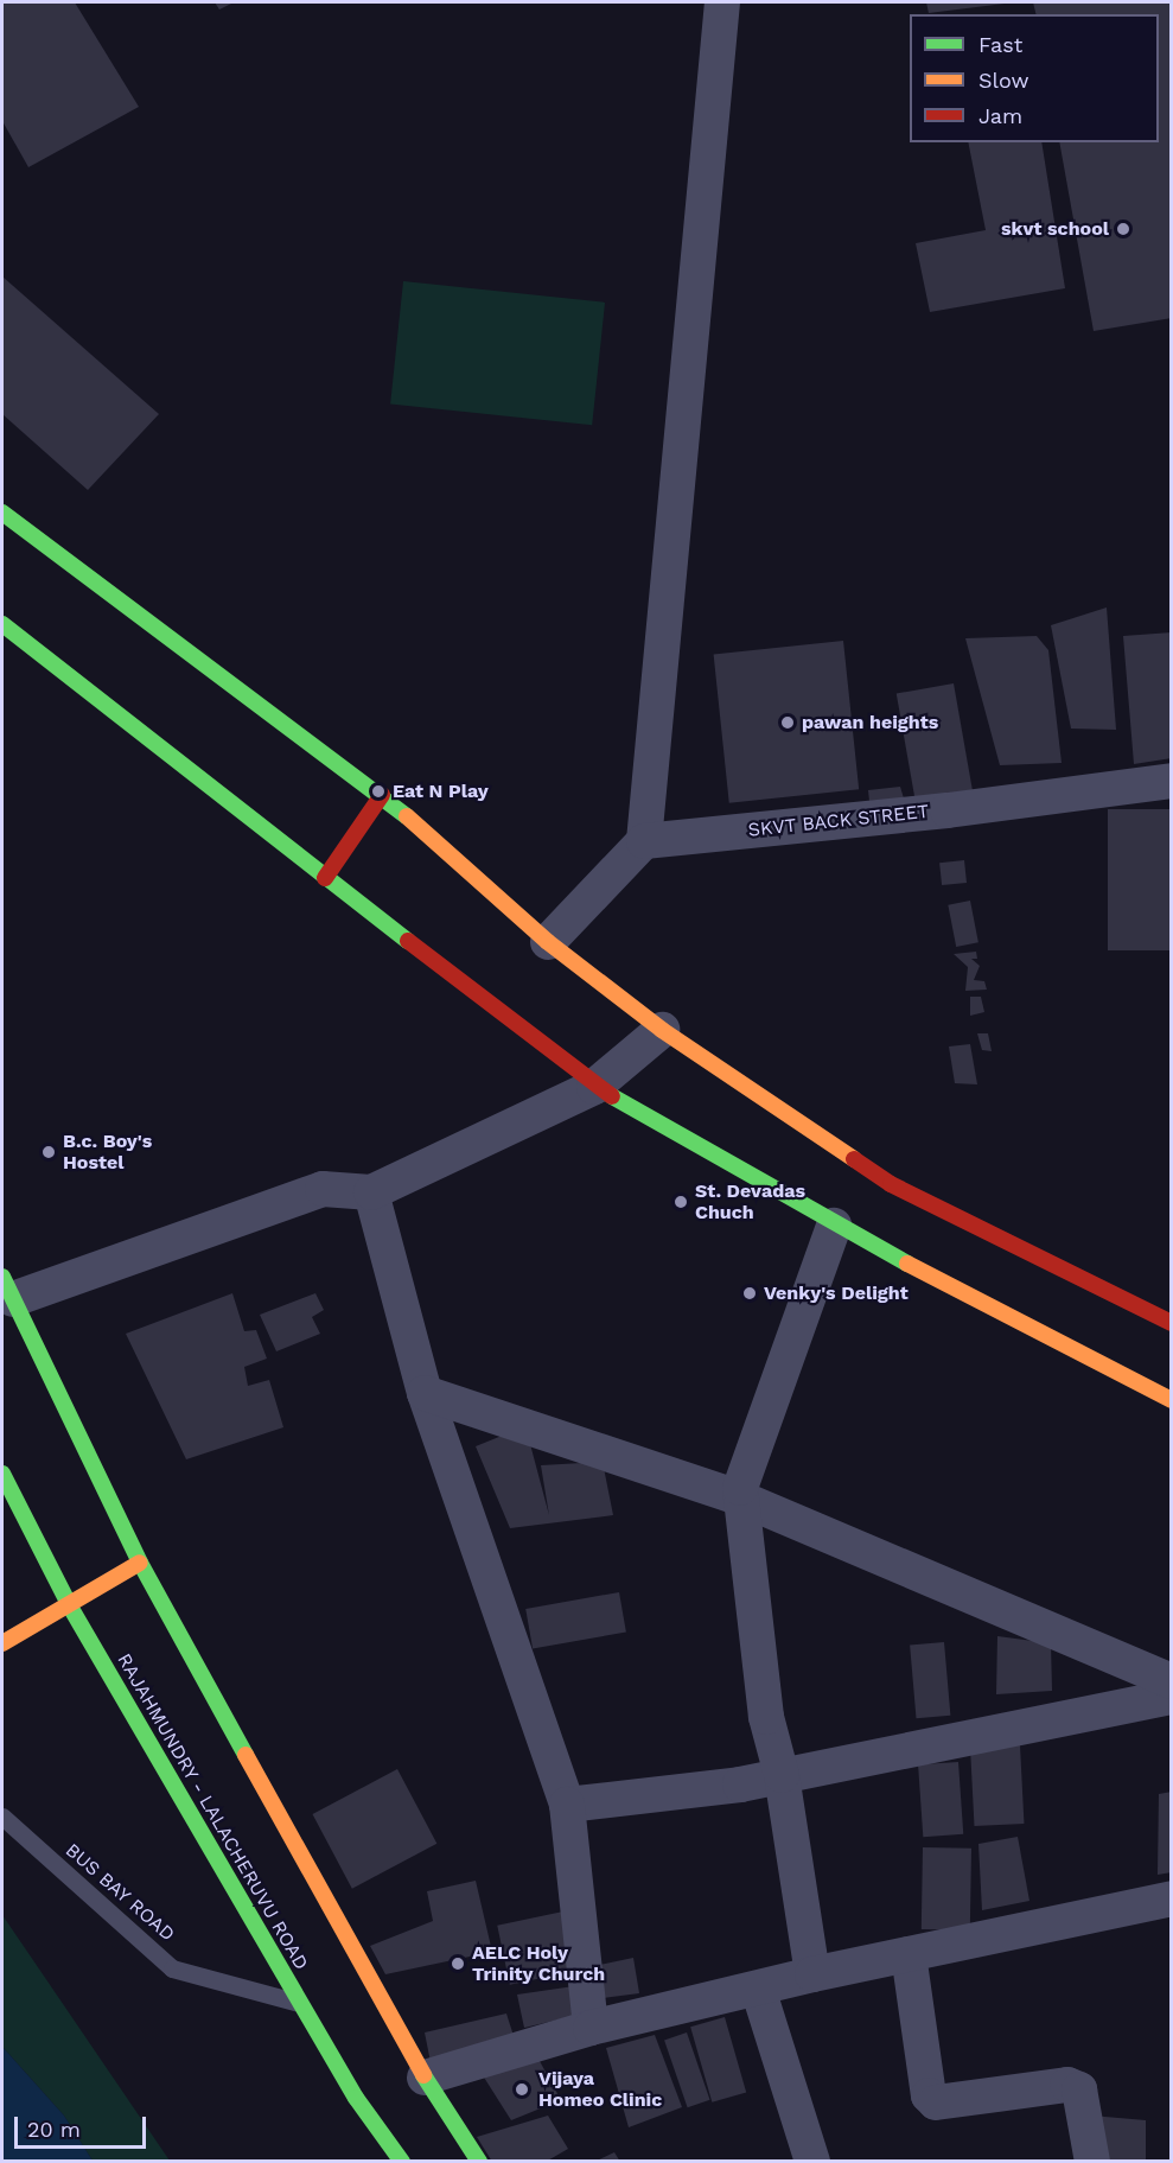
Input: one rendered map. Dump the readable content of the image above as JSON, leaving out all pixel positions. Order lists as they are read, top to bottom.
{
  "streets": {
    "street": ["SKVT BACK STREET", "RAJAHMUNDRY - LALACHERUVU ROAD"],
    "lane": ["BUS BAY ROAD"]
  },
  "crossings": [
    ["RAJAHMUNDRY - LALACHERUVU ROAD", "BUS BAY ROAD"]
  ],
  "places": [
    "skvt school",
    "pawan heights",
    "Eat N Play",
    "B.c. Boy's Hostel",
    "St. Devadas Chuch",
    "Venky's Delight",
    "AELC Holy Trinity Church",
    "Vijaya Homeo Clinic"
  ],
  "legend": ["Fast", "Slow", "Jam"],
  "scale_bar": "20 m"
}
